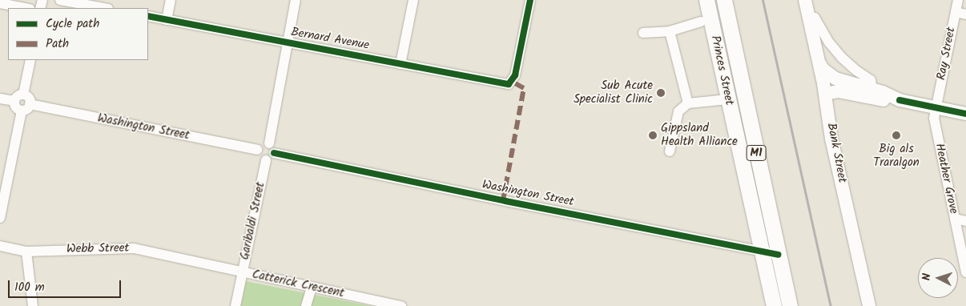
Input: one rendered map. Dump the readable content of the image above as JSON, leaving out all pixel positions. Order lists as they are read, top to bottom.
{
  "streets": {
    "highway": ["Princes Street", "M1"],
    "main road": ["Bank Street"],
    "street": [
      "Bernard Avenue",
      "Ray Street",
      "Washington Street",
      "Heather Grove",
      "Garibaldi Street",
      "Webb Street",
      "Catterick Crescent"
    ]
  },
  "crossings": [
    ["Ray Street", "Heather Grove"],
    ["Princes Street", "Washington Street"],
    ["Washington Street", "Garibaldi Street"],
    ["Garibaldi Street", "Webb Street"],
    ["Garibaldi Street", "Catterick Crescent"],
    ["Webb Street", "Catterick Crescent"]
  ],
  "places": ["Sub Acute Specialist Clinic", "Gippsland Health Alliance", "Big als Traralgon"],
  "legend": ["Cycle path", "Path"],
  "scale_bar": "100 m",
  "north": "left"
}
